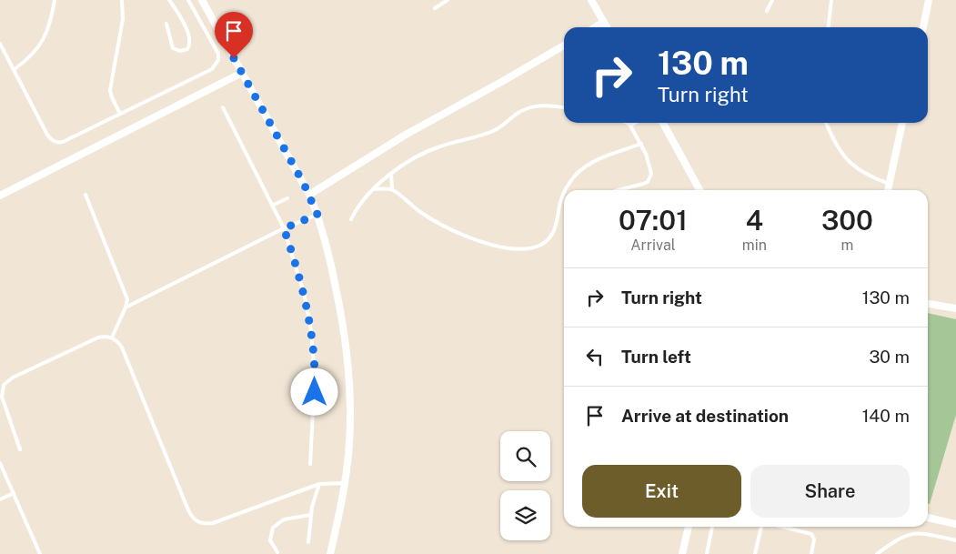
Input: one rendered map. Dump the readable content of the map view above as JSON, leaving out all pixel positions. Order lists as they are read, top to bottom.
{
  "page": {
    "turn": ["130 m", "Turn right"],
    "eta": [
      "07:01",
      "Arrival",
      "4",
      "min",
      "300",
      "m"
    ],
    "list": [
      {
        "name": "Turn right",
        "value": "130 m"
      },
      {
        "name": "Turn left",
        "value": "30 m"
      },
      {
        "name": "Arrive at destination",
        "value": "140 m"
      }
    ],
    "buttons": ["Exit", "Share"]
  }
}
